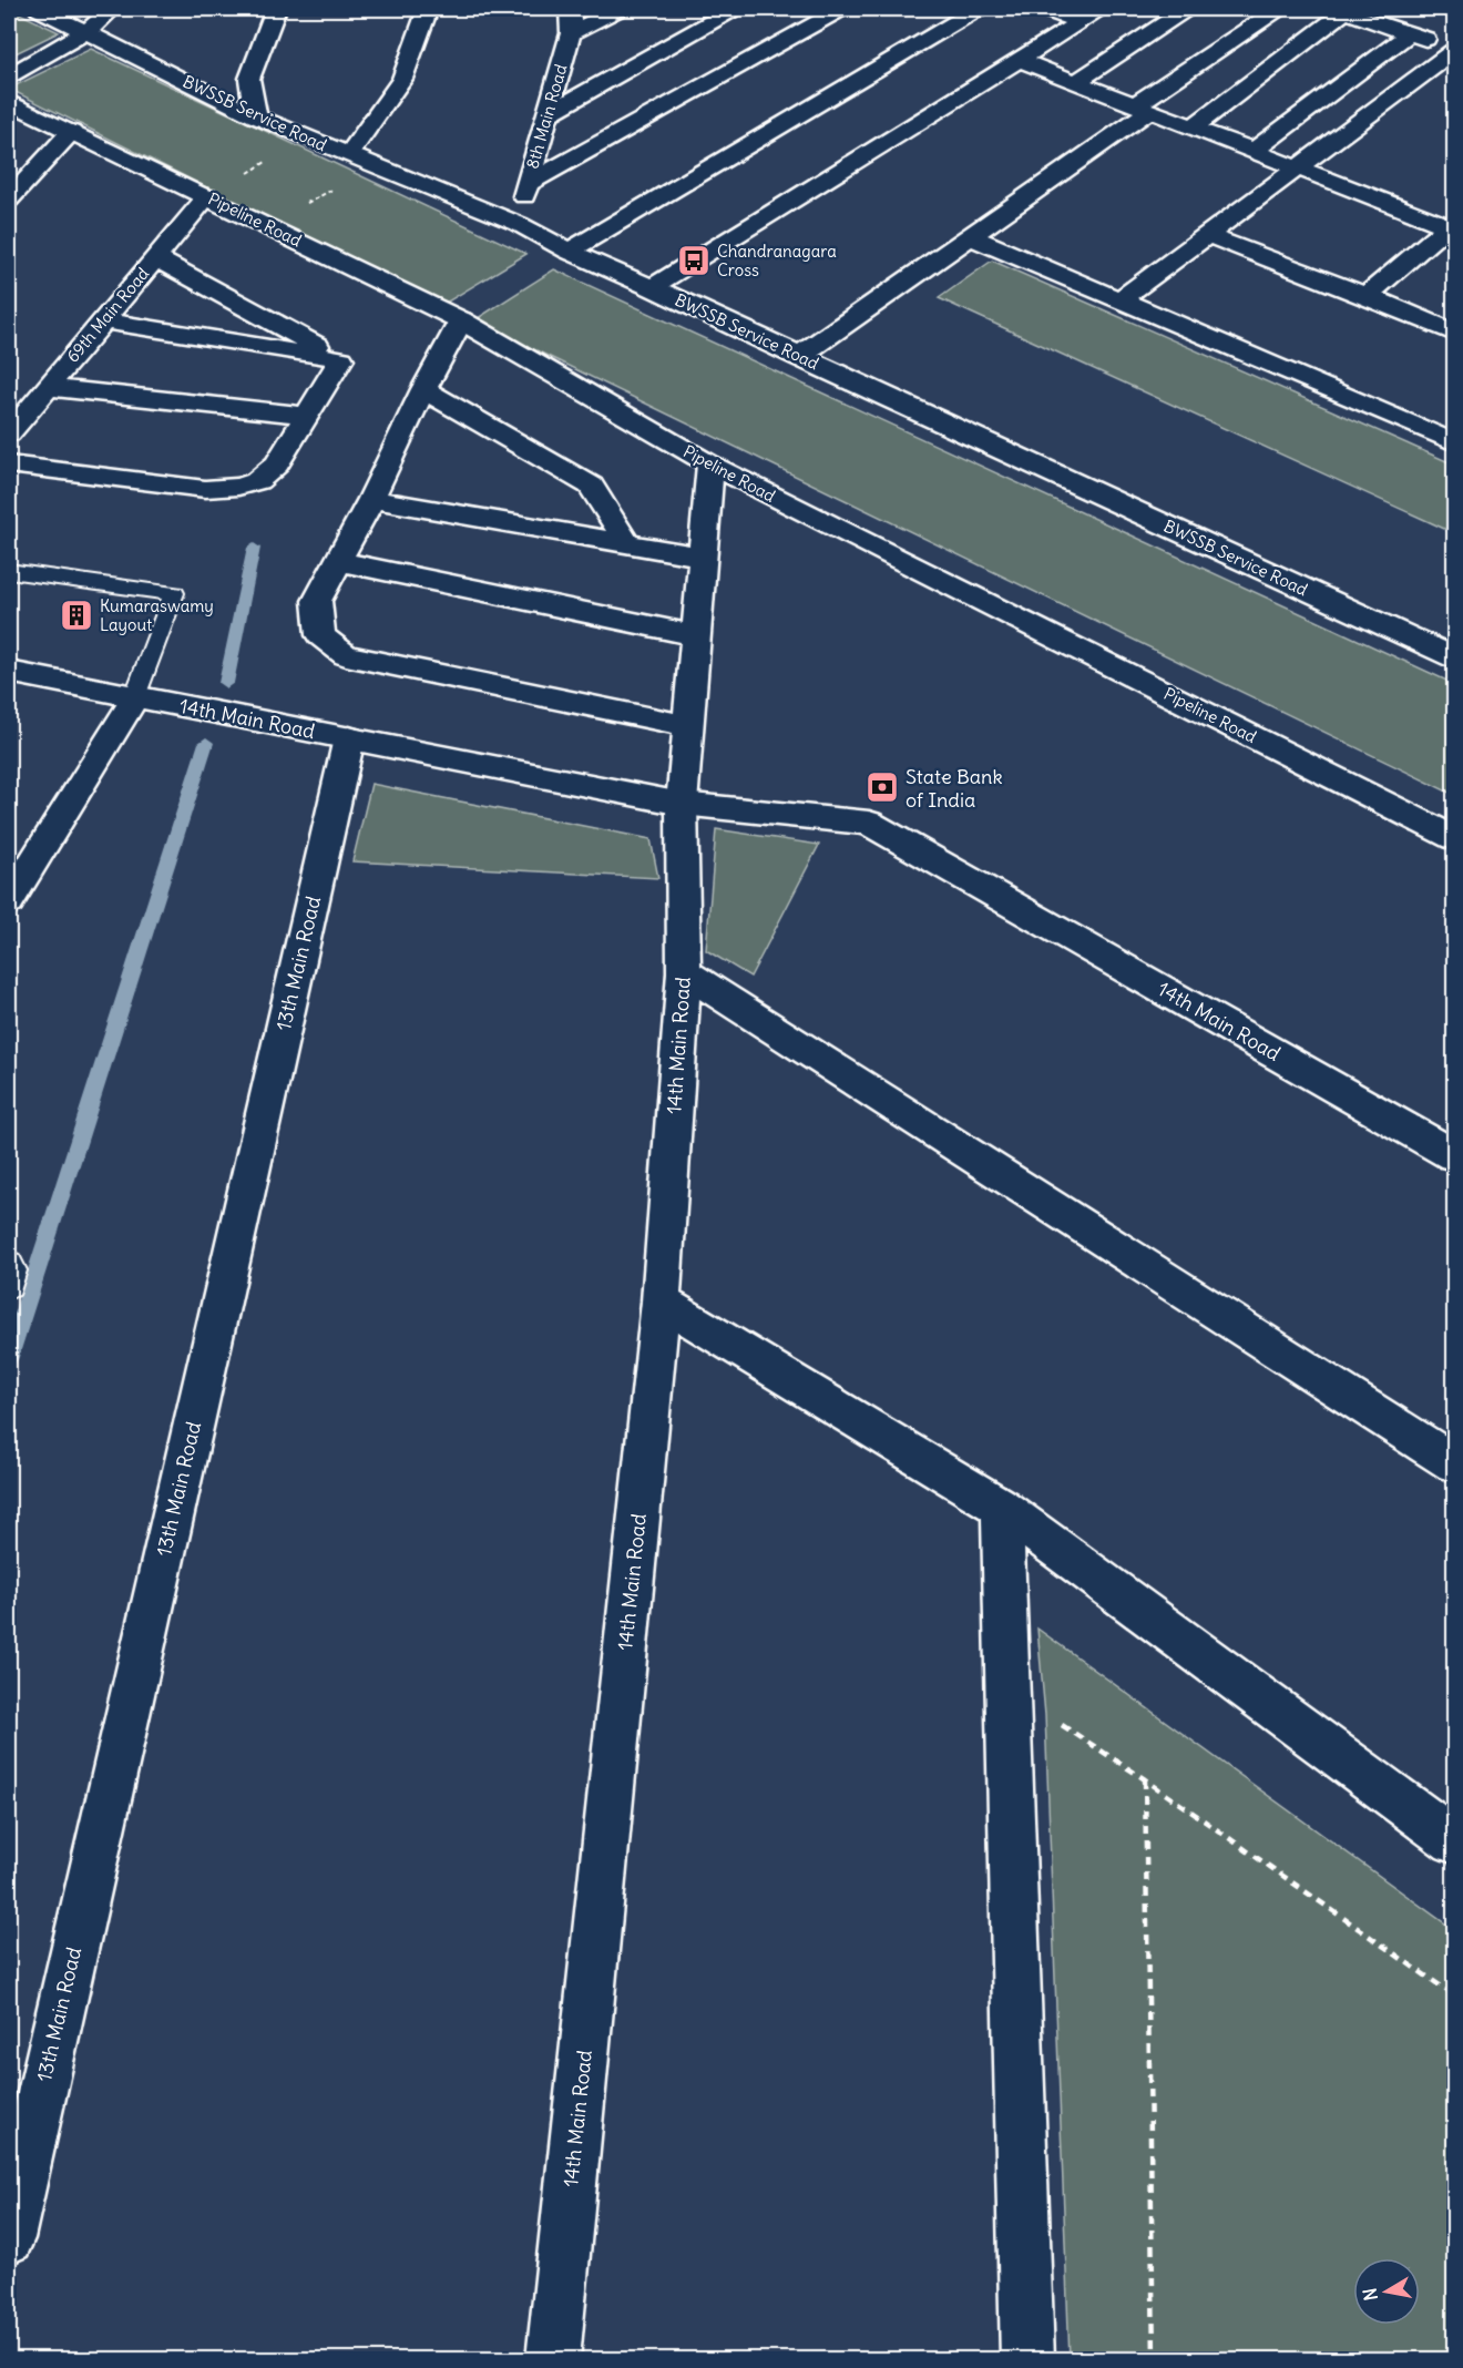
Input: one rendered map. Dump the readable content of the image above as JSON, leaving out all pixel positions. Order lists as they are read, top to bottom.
{
  "streets": {
    "street": [
      "BWSSB Service Road",
      "8th Main Road",
      "Pipeline Road",
      "69th Main Road",
      "14th Main Road",
      "13th Main Road"
    ]
  },
  "crossings": [
    ["BWSSB Service Road", "8th Main Road"],
    ["Pipeline Road", "69th Main Road"],
    ["14th Main Road", "13th Main Road"]
  ],
  "places": {
    "bus stop": ["Chandranagara Cross"],
    "building": ["Kumaraswamy Layout"],
    "bank": ["State Bank of India"]
  },
  "north": "left"
}
